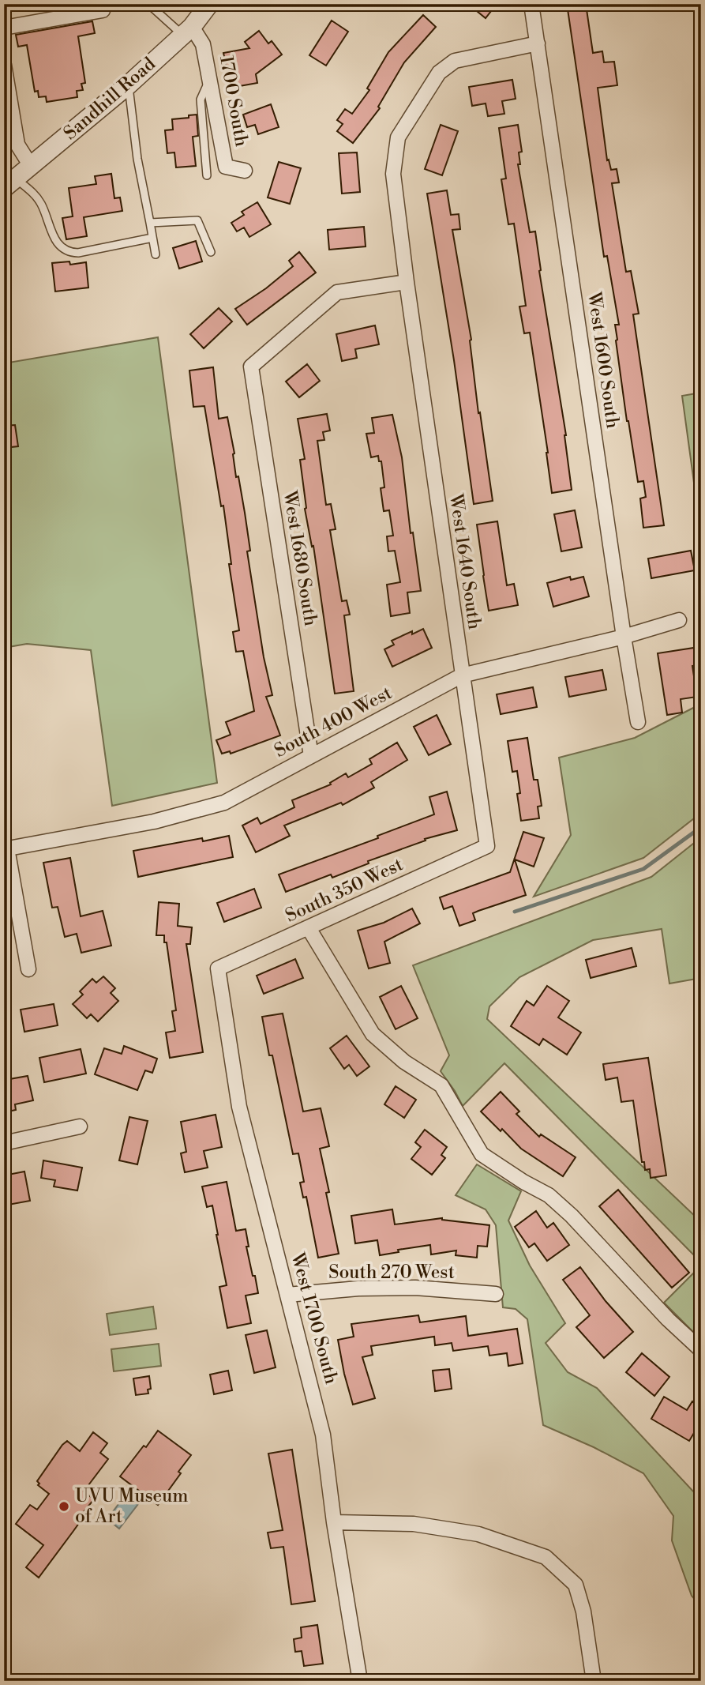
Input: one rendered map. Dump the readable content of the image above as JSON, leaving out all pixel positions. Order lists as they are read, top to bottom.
{
  "streets": {
    "street": [
      "Sandhill Road",
      "1700 South",
      "West 1600 South",
      "West 1680 South",
      "West 1640 South",
      "South 400 West",
      "South 350 West",
      "South 270 West",
      "West 1700 South"
    ]
  },
  "crossings": [
    ["Sandhill Road", "1700 South"],
    ["West 1600 South", "West 1640 South"],
    ["West 1600 South", "South 400 West"],
    ["West 1680 South", "West 1640 South"],
    ["West 1680 South", "South 400 West"],
    ["West 1640 South", "South 400 West"],
    ["West 1640 South", "South 350 West"],
    ["South 350 West", "West 1700 South"],
    ["South 270 West", "West 1700 South"]
  ],
  "places": ["UVU Museum of Art"]
}
